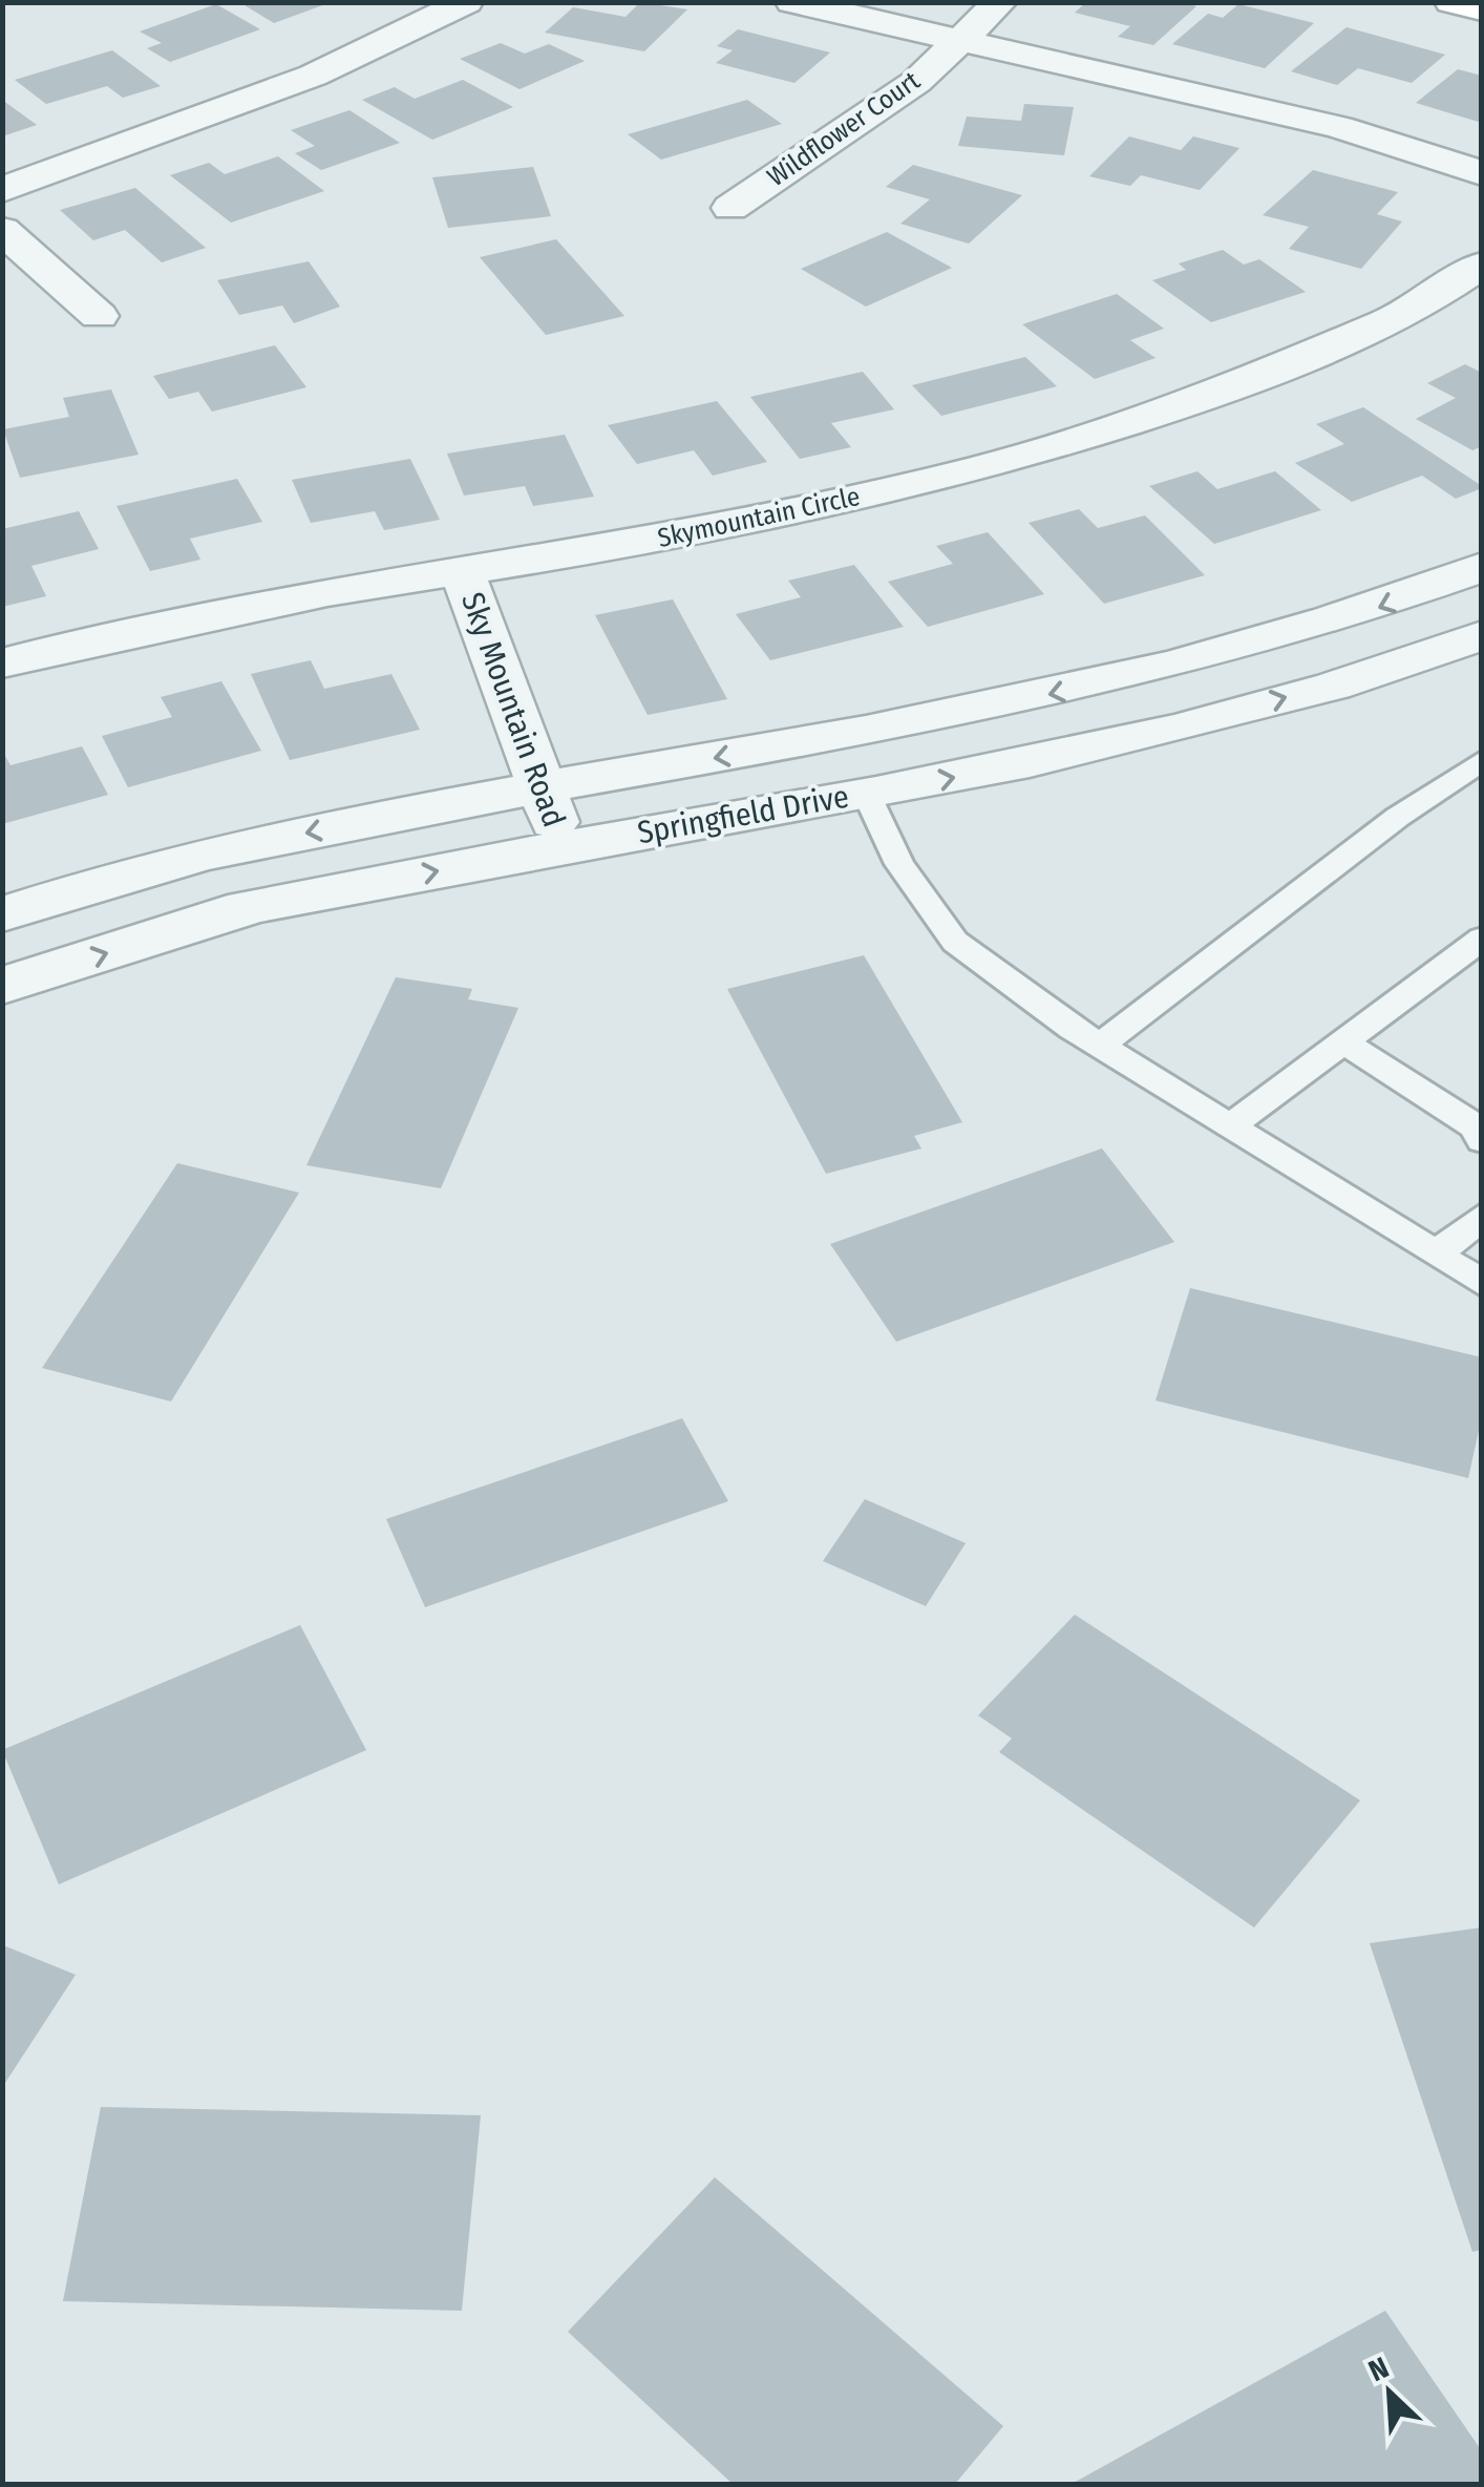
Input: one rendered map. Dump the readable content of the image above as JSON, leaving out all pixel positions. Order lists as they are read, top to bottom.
{
  "streets": {
    "street": [
      "Wildflower Court",
      "Skymountain Circle",
      "Sky Mountain Road",
      "Springfield Drive"
    ]
  },
  "crossings": [
    ["Skymountain Circle", "Sky Mountain Road"],
    ["Sky Mountain Road", "Springfield Drive"]
  ],
  "north": "top left"
}
